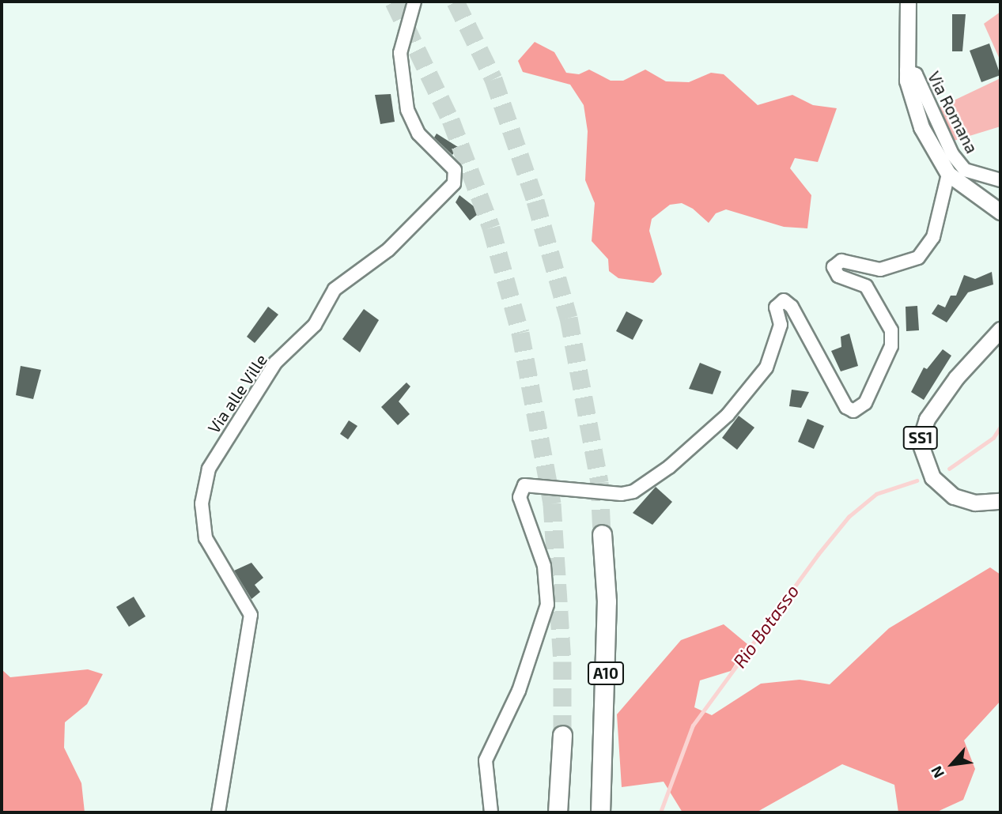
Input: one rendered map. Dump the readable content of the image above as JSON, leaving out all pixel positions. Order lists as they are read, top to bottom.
{
  "streets": {
    "highway": ["A10"],
    "main road": ["SS1"],
    "street": ["Via Romana", "Via alle Ville"]
  },
  "water": ["Rio Botasso"],
  "north": "bottom left"
}
